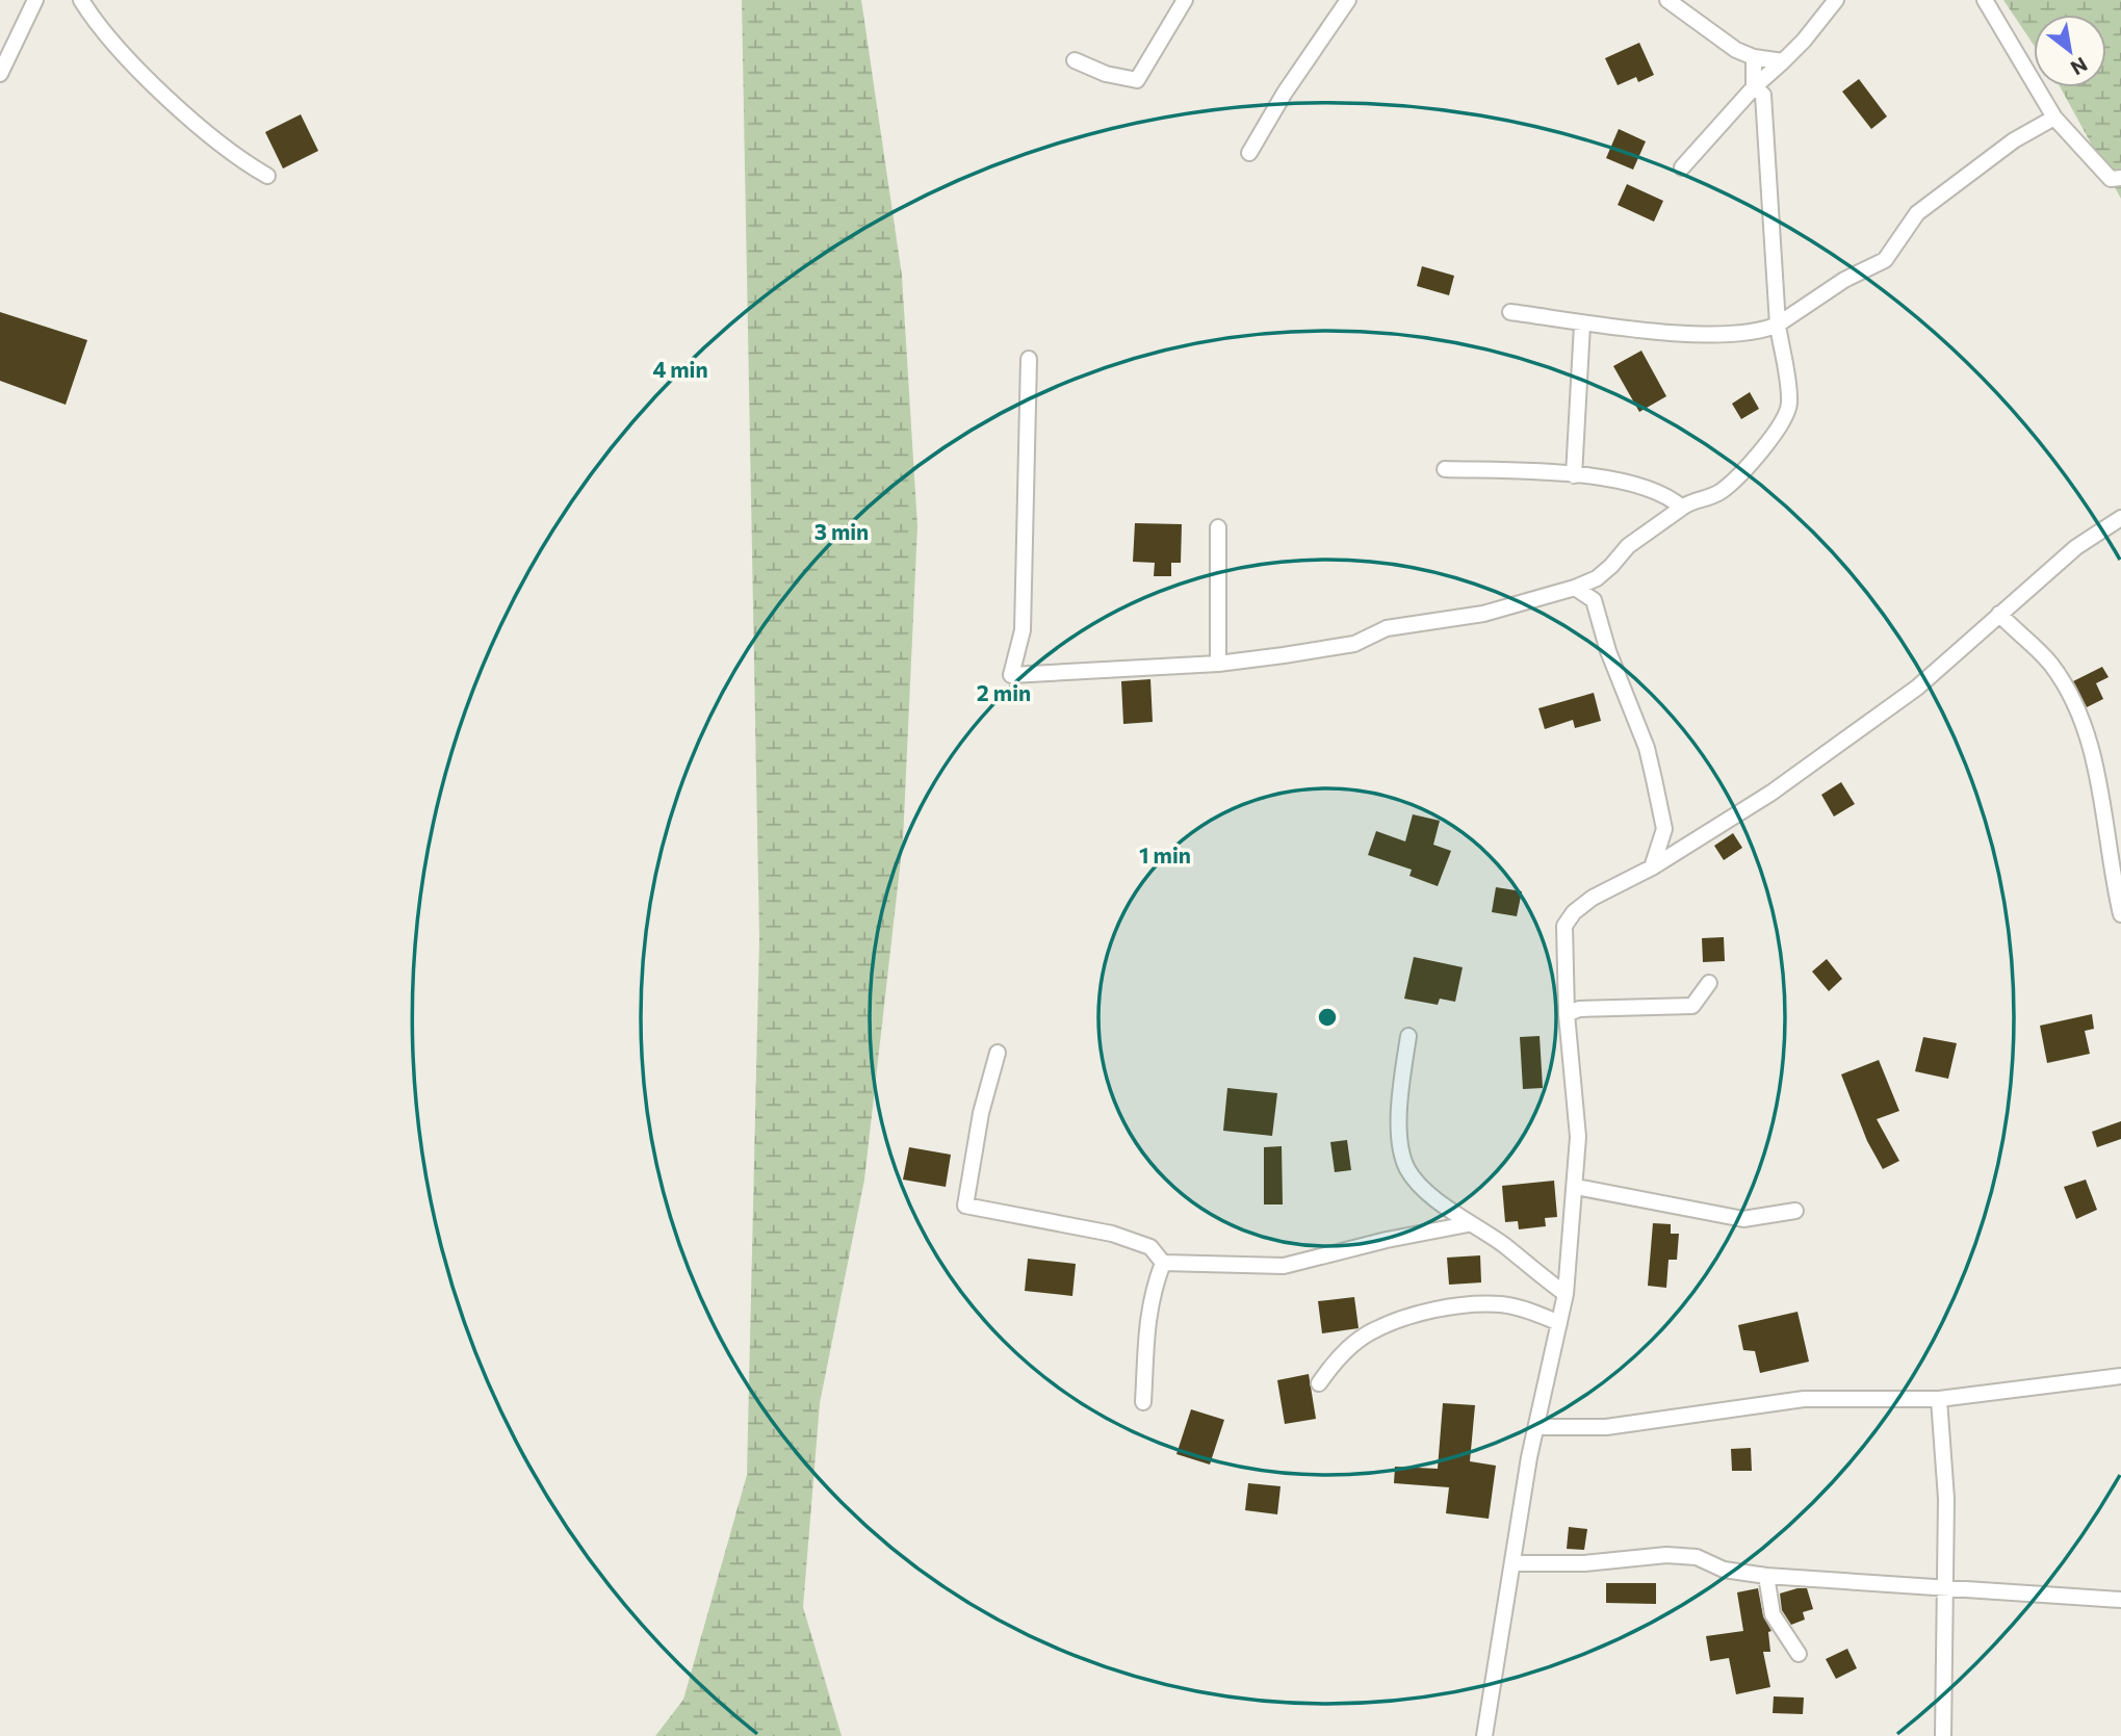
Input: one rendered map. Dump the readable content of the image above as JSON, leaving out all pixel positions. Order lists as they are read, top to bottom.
{
  "north": "bottom right",
  "rings": [
    "4 min",
    "3 min",
    "2 min",
    "1 min"
  ]
}
